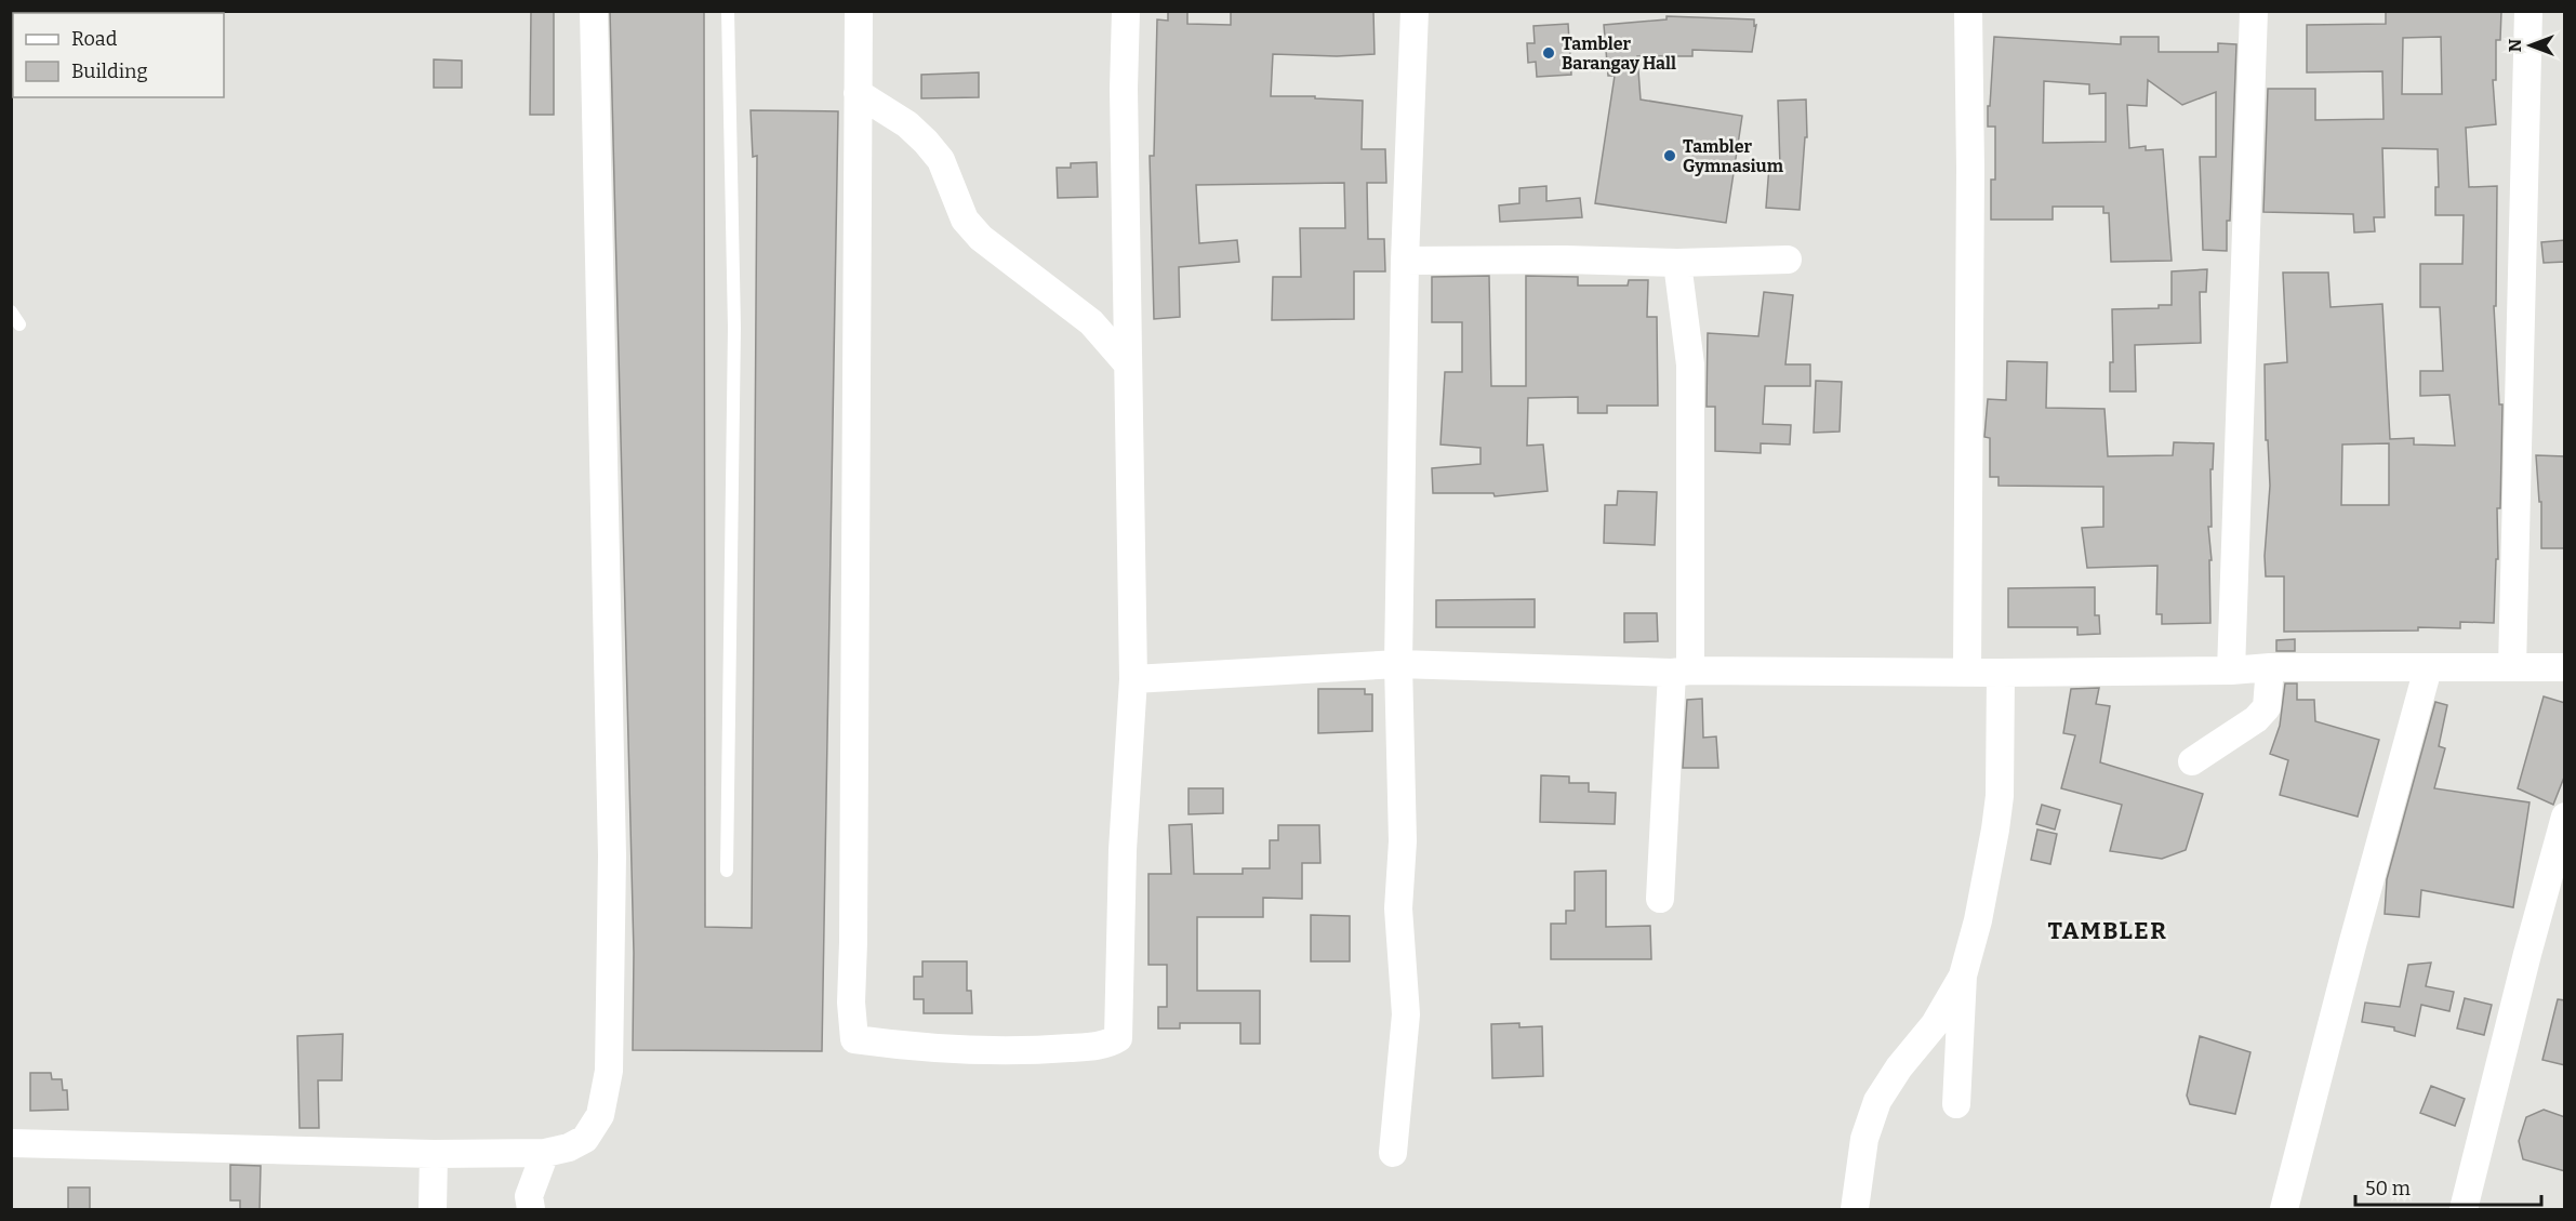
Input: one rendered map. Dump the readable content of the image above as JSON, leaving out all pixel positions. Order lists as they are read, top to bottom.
{
  "districts": ["TAMBLER"],
  "places": ["Tambler Barangay Hall", "Tambler Gymnasium"],
  "legend": ["Road", "Building"],
  "scale_bar": "50 m",
  "north": "left"
}
